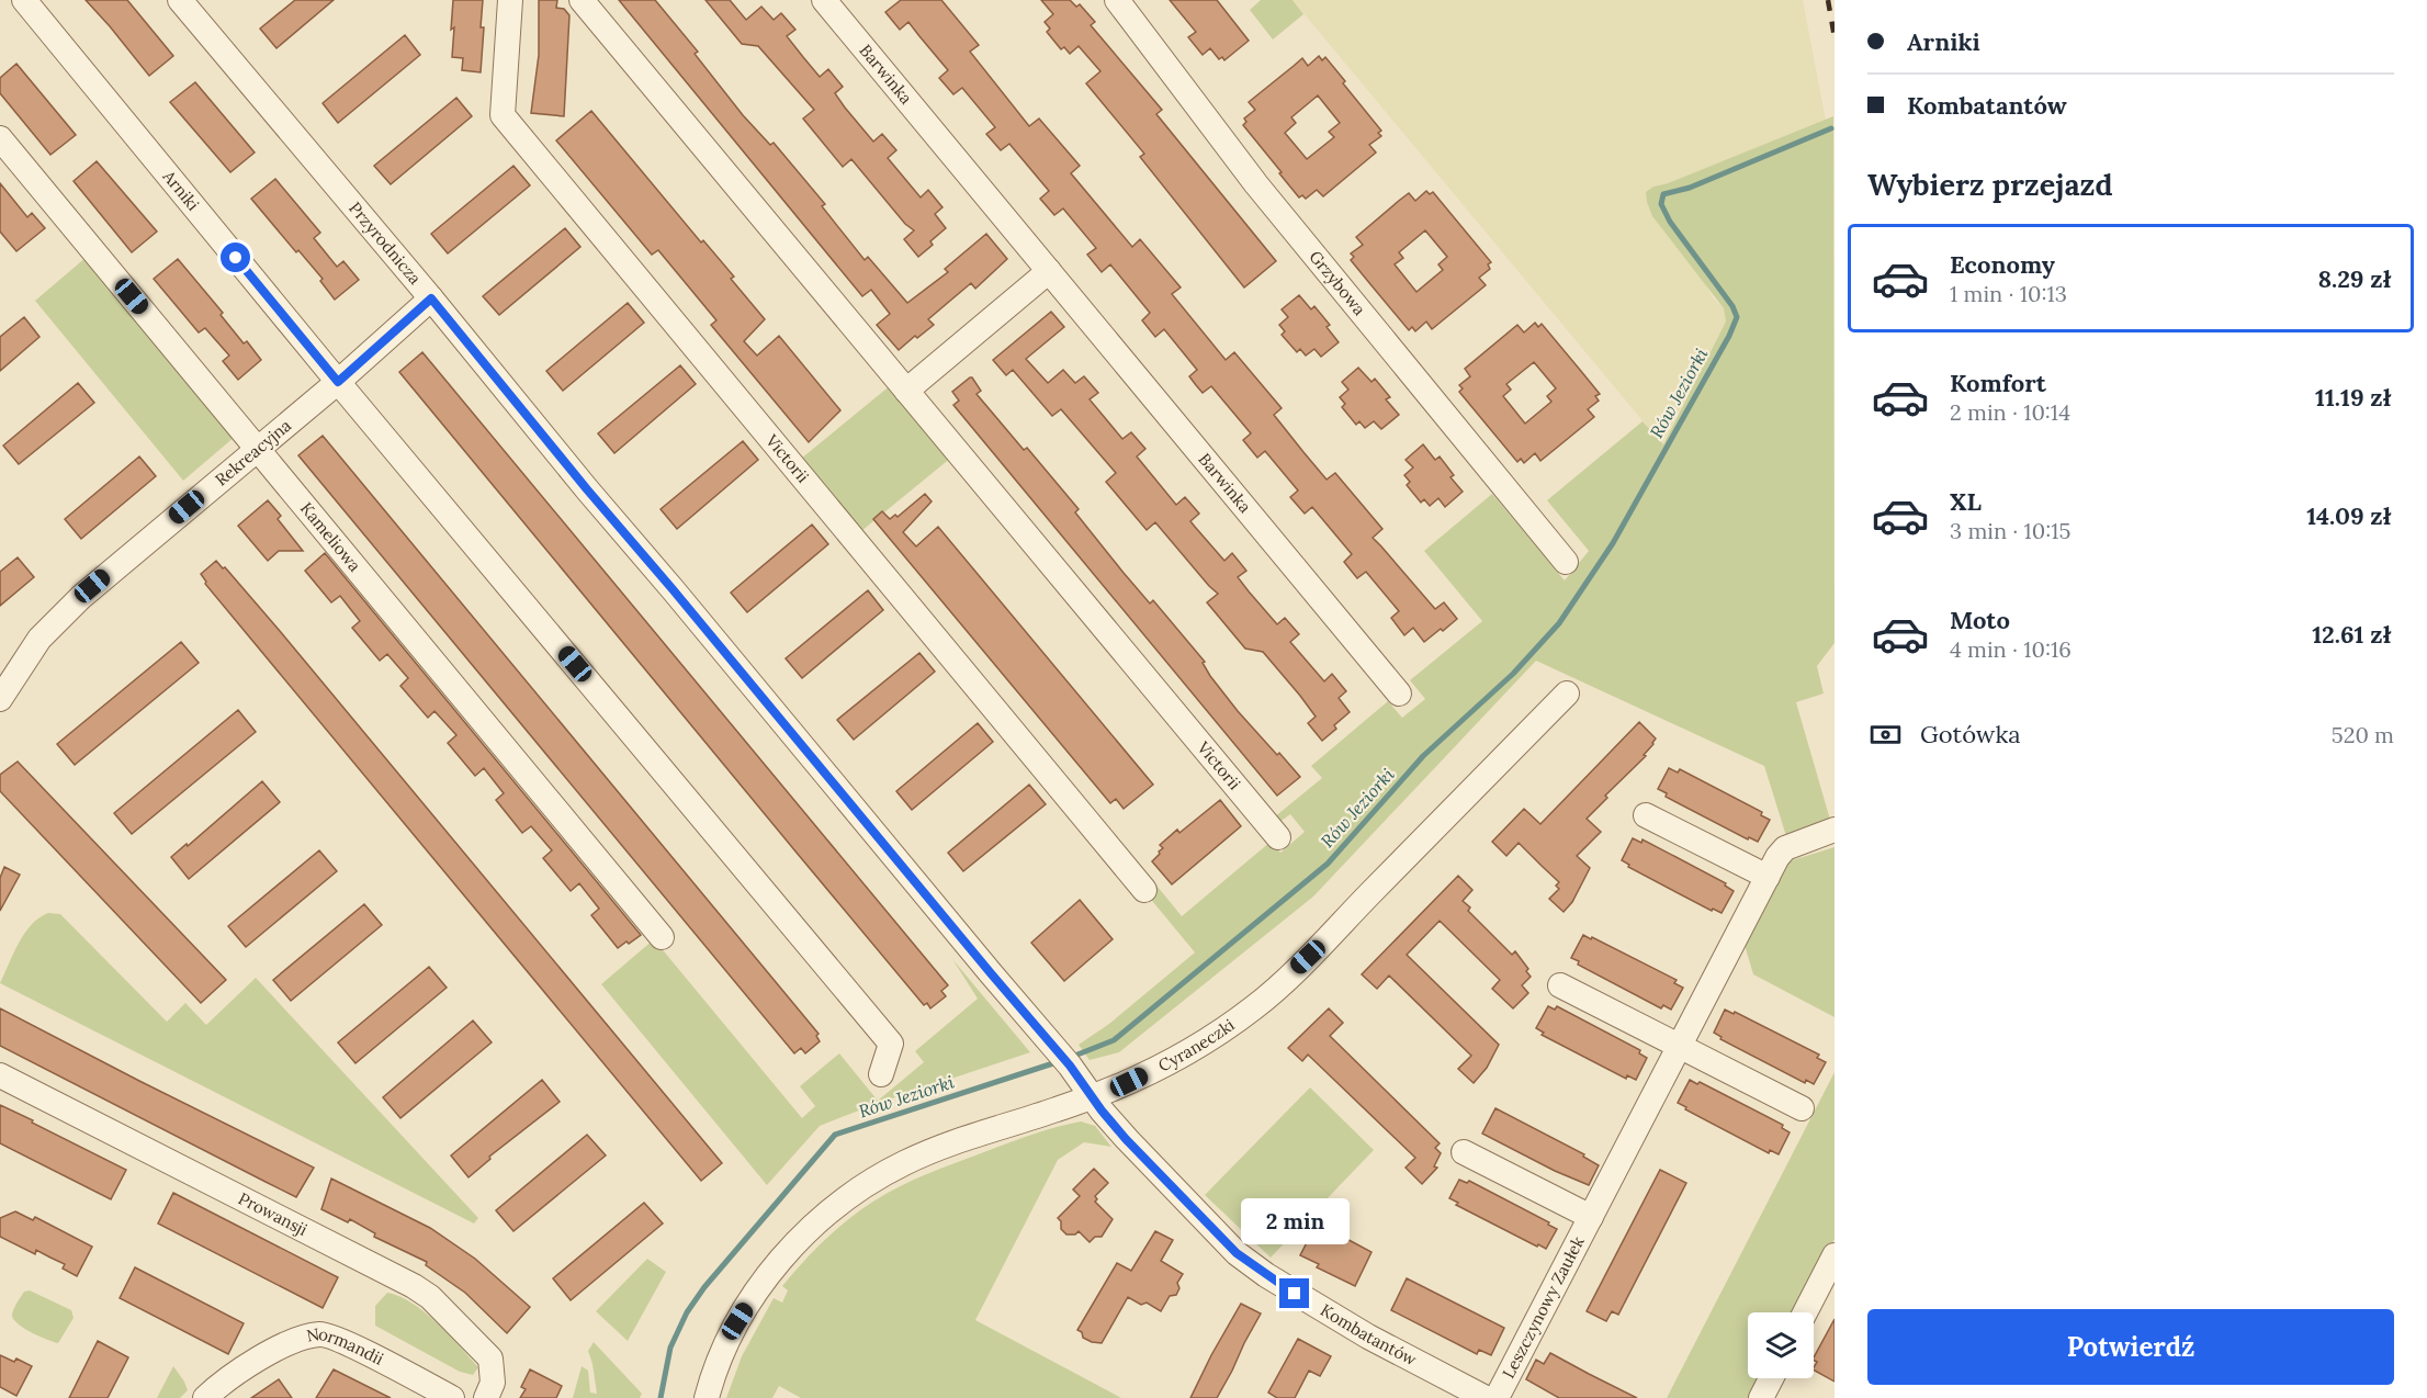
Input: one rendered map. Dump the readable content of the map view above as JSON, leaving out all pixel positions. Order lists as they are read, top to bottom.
{
  "streets": {
    "street": [
      "Barwinka",
      "Arniki",
      "Przyrodnicza",
      "Grzybowa",
      "Rekreacyjna",
      "Victorii",
      "Kameliowa",
      "Cyraneczki",
      "Prowansji",
      "Leszczynowy Zaułek",
      "Kombatantów",
      "Normandii"
    ]
  },
  "crossings": [
    ["Arniki", "Rekreacyjna"],
    ["Przyrodnicza", "Rekreacyjna"],
    ["Przyrodnicza", "Cyraneczki"],
    ["Przyrodnicza", "Kombatantów"],
    ["Rekreacyjna", "Kameliowa"],
    ["Cyraneczki", "Kombatantów"]
  ],
  "water": ["Rów Jeziorki"],
  "page": {
    "banner": ["Arniki", "Kombatantów"],
    "heading": "Wybierz przejazd",
    "list": [
      {
        "name": "Economy",
        "note": "1 min · 10:13",
        "value": "8.29 zł"
      },
      {
        "name": "Komfort",
        "note": "2 min · 10:14",
        "value": "11.19 zł"
      },
      {
        "name": "XL",
        "note": "3 min · 10:15",
        "value": "14.09 zł"
      },
      {
        "name": "Moto",
        "note": "4 min · 10:16",
        "value": "12.61 zł"
      }
    ],
    "pay": ["Gotówka", "520 m"],
    "bubble": "2 min",
    "buttons": "Potwierdź"
  }
}
